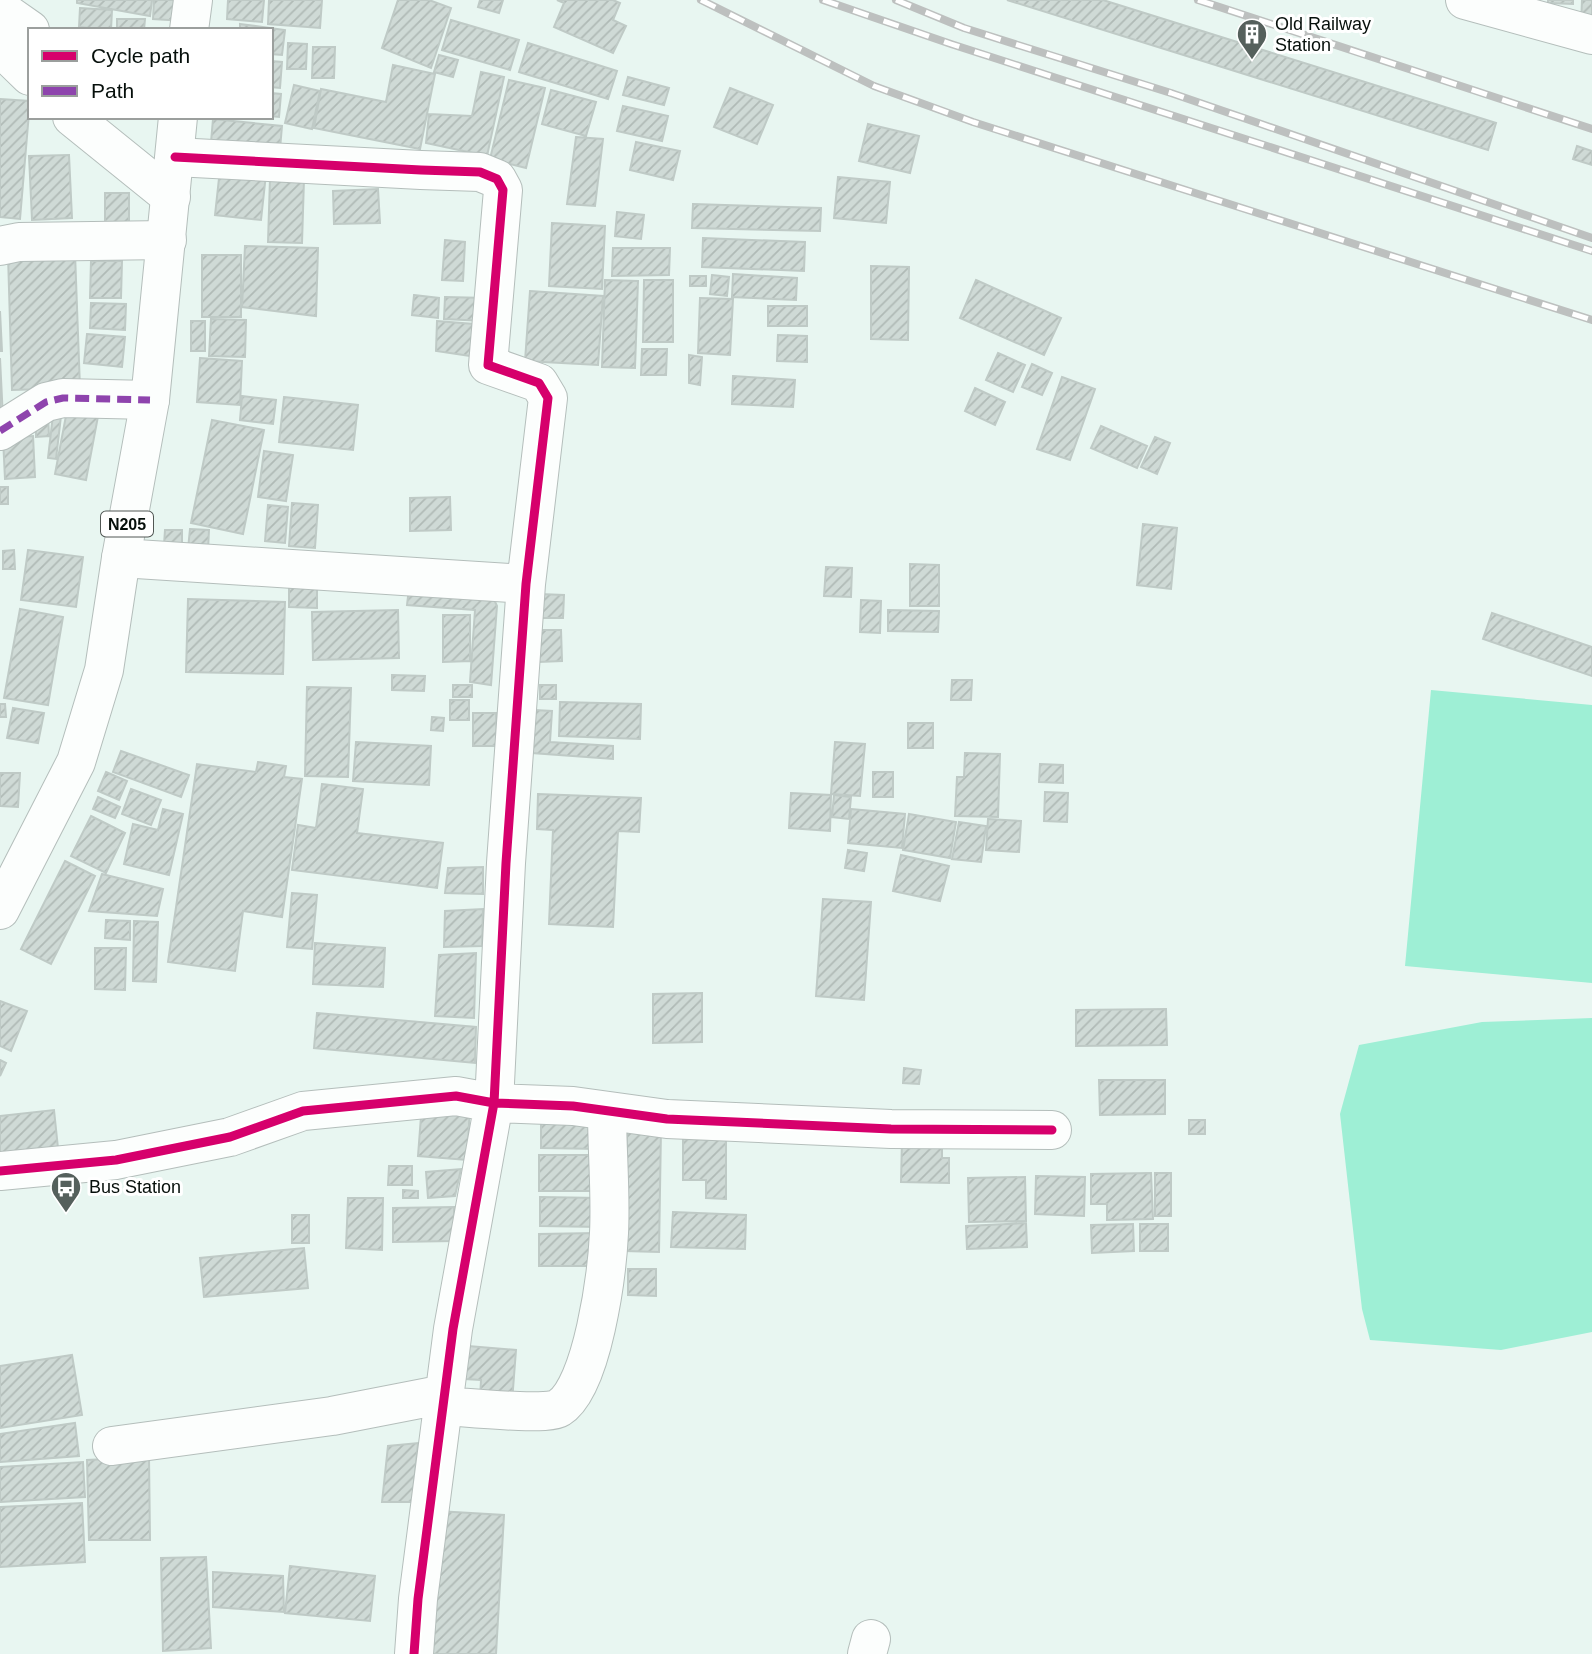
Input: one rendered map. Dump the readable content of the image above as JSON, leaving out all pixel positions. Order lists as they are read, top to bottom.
{
  "streets": {
    "main road": ["N205"]
  },
  "places": {
    "building": ["Old Railway Station"],
    "bus stop": ["Bus Station"]
  },
  "legend": ["Cycle path", "Path"]
}
